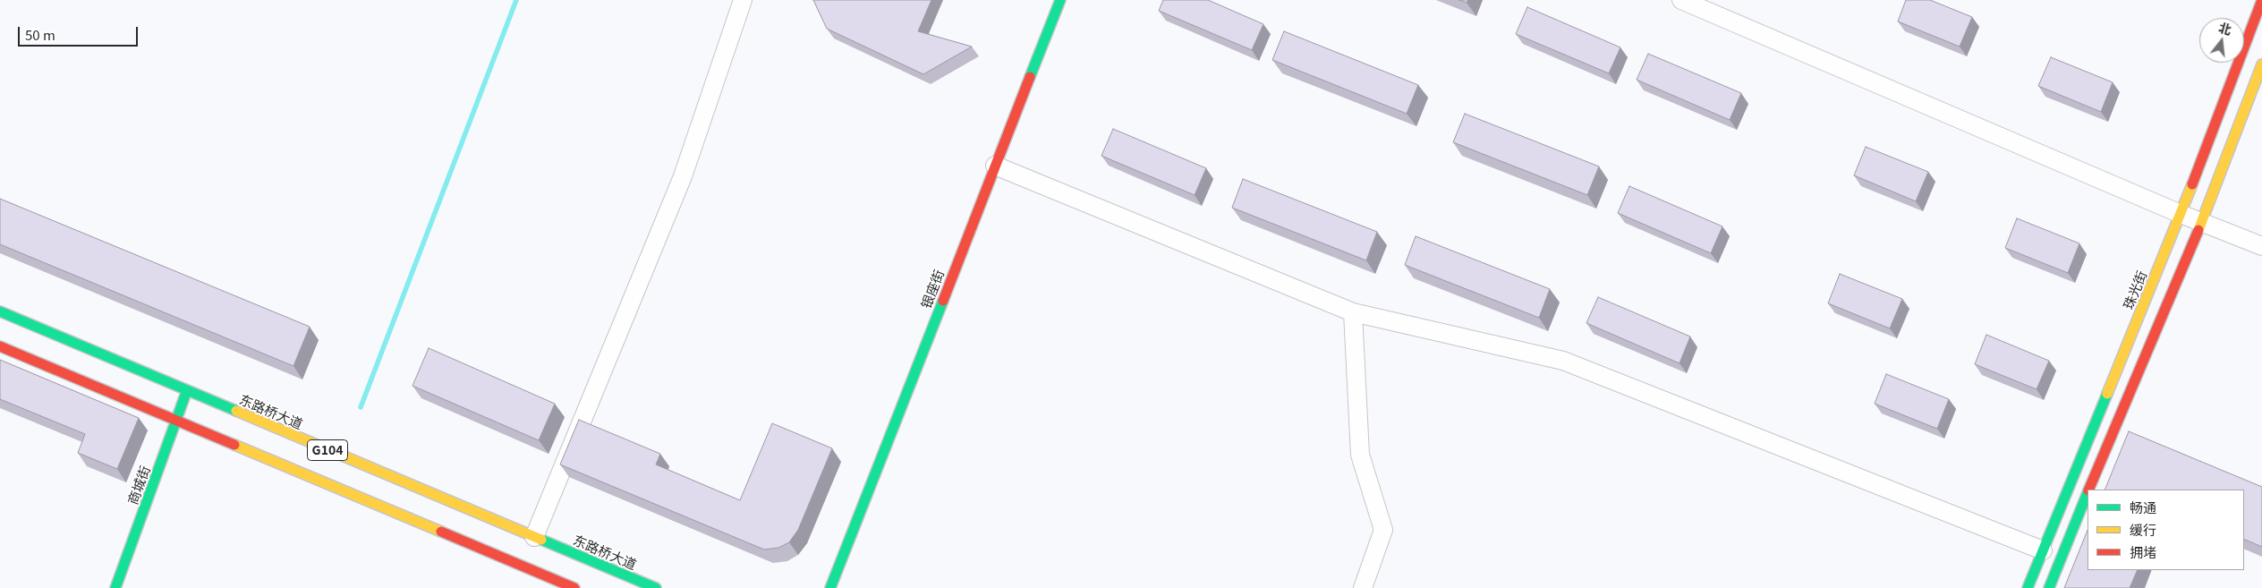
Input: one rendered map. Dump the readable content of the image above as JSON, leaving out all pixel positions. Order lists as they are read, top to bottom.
{
  "streets": {
    "main road": [
      "银座街",
      "珠光街",
      "东路桥大道",
      "G104",
      "商城街"
    ]
  },
  "crossings": [
    ["东路桥大道", "商城街"],
    ["G104", "商城街"]
  ],
  "legend": ["畅通", "缓行", "拥堵"],
  "scale_bar": "50 m",
  "north": "top"
}
